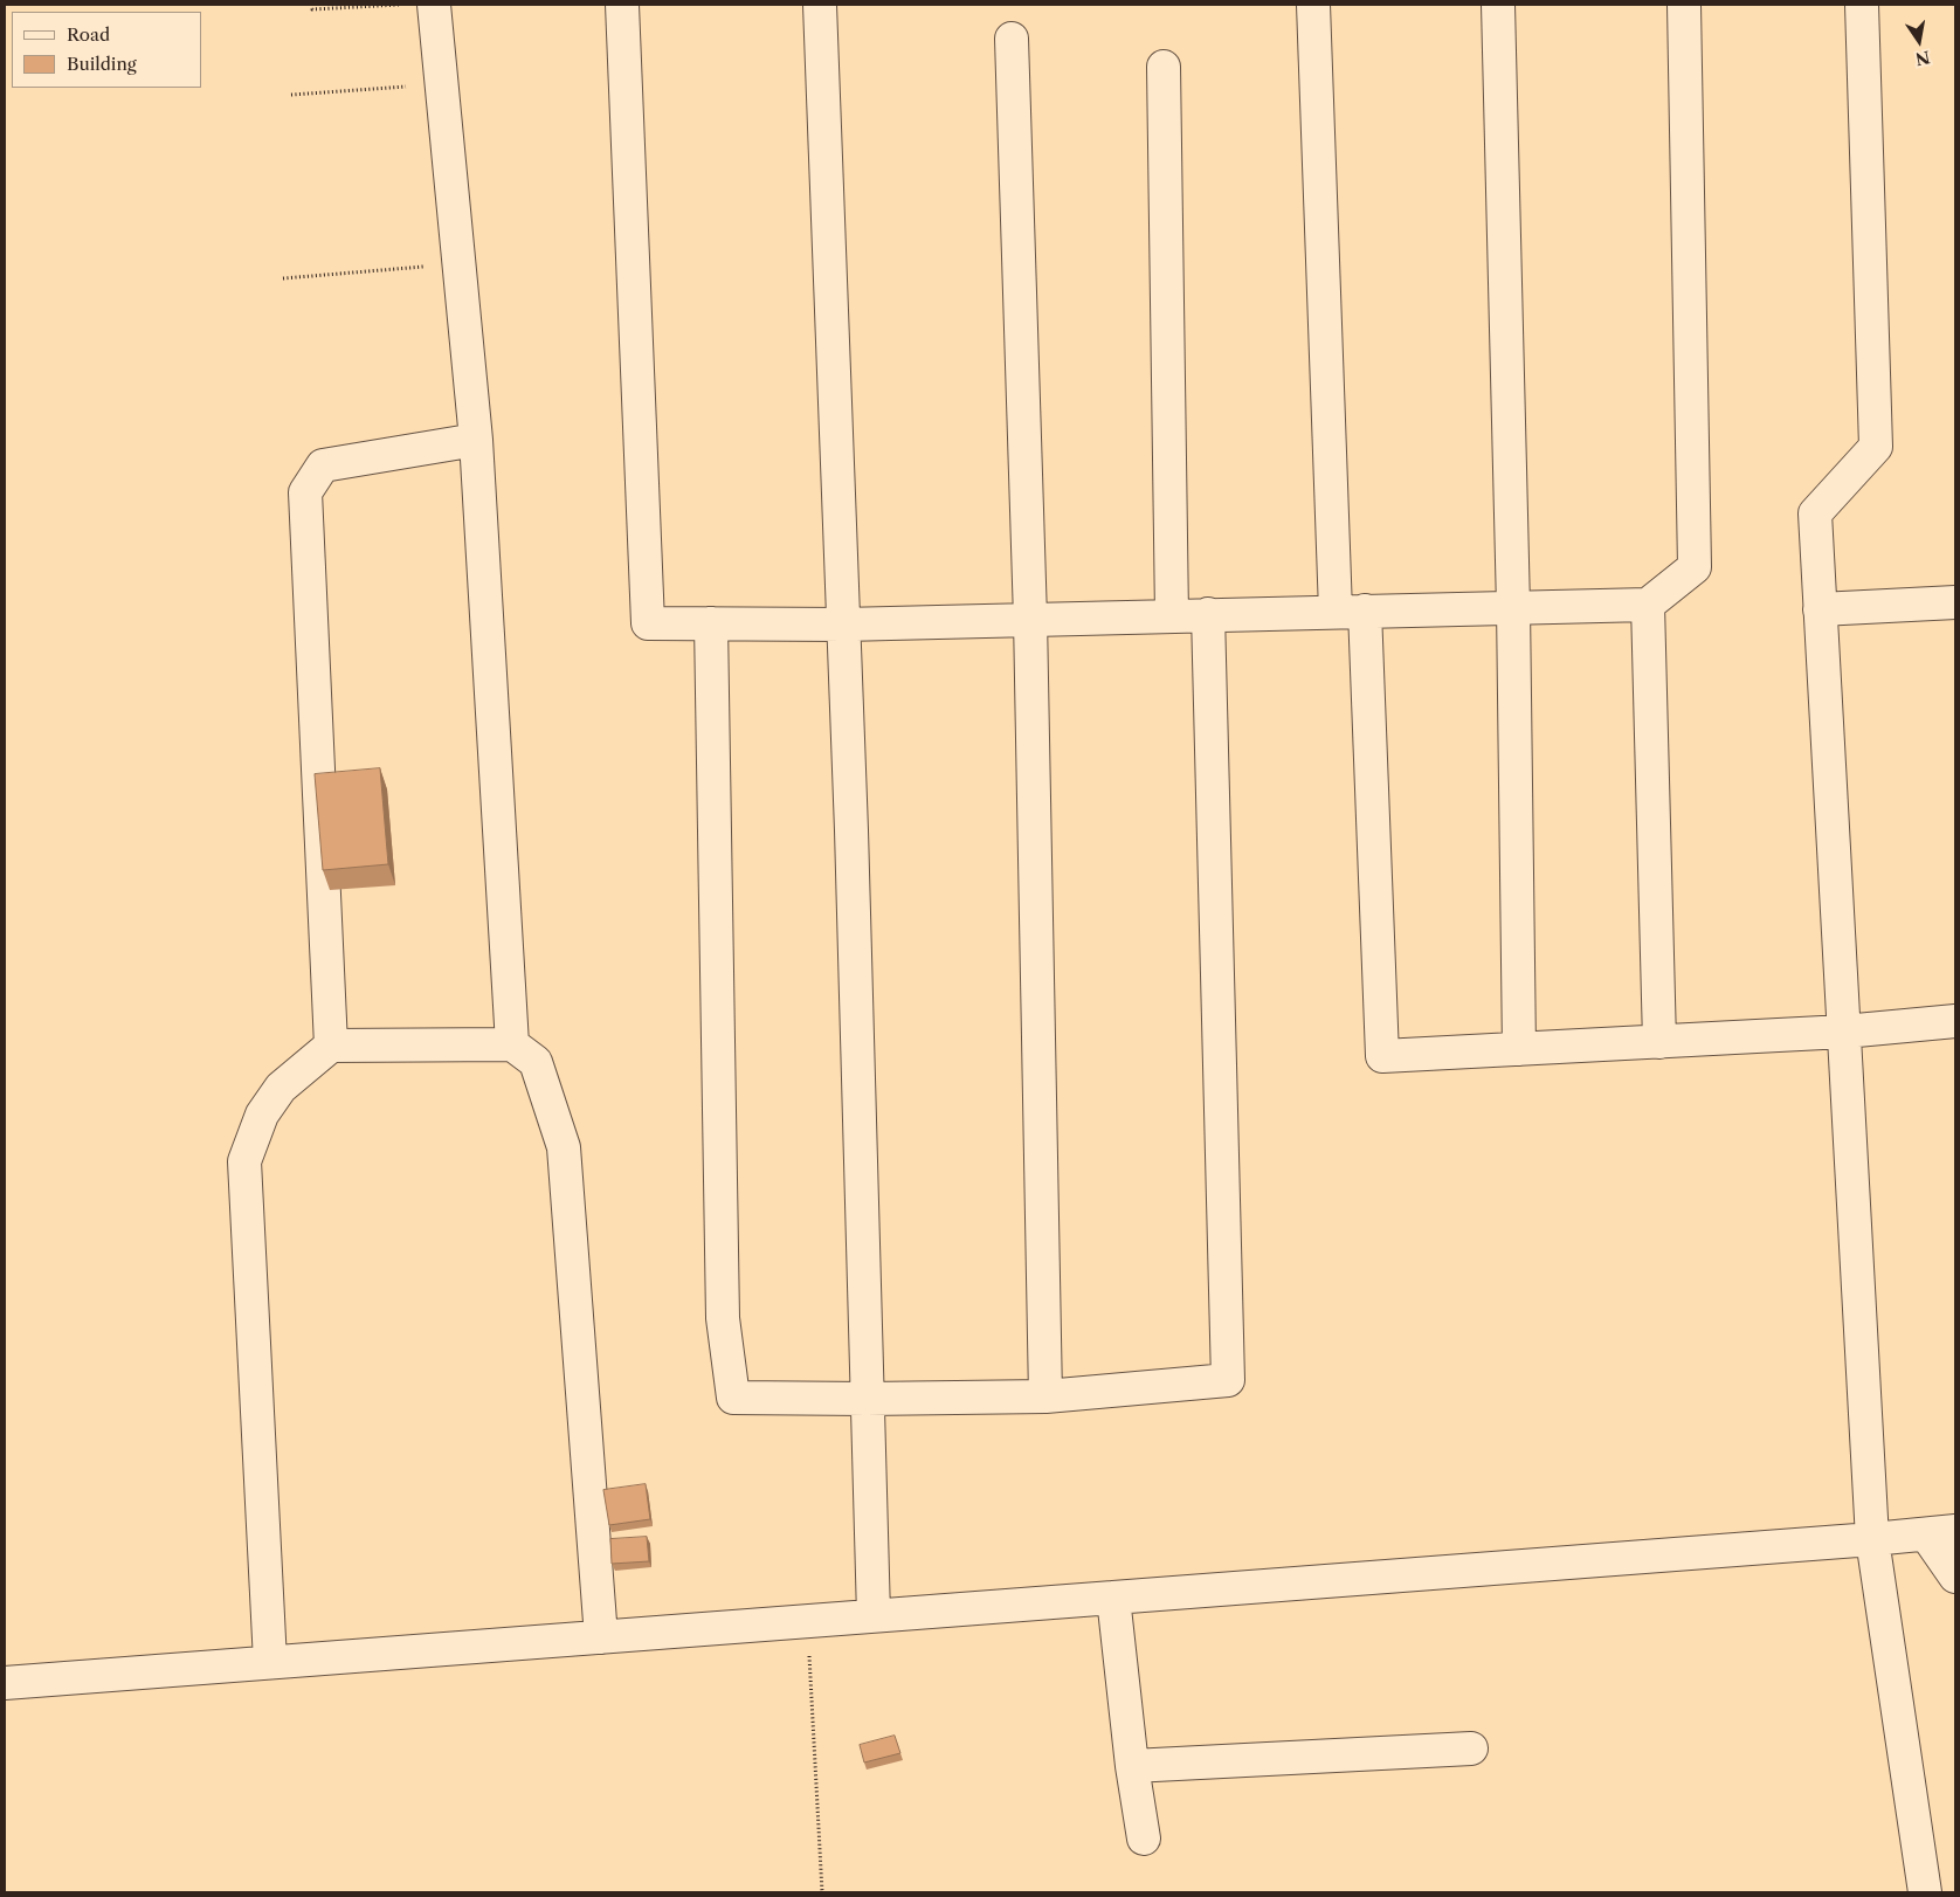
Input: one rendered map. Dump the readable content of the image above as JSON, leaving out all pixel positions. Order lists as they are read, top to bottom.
{
  "legend": ["Road", "Building"],
  "north": "bottom"
}
